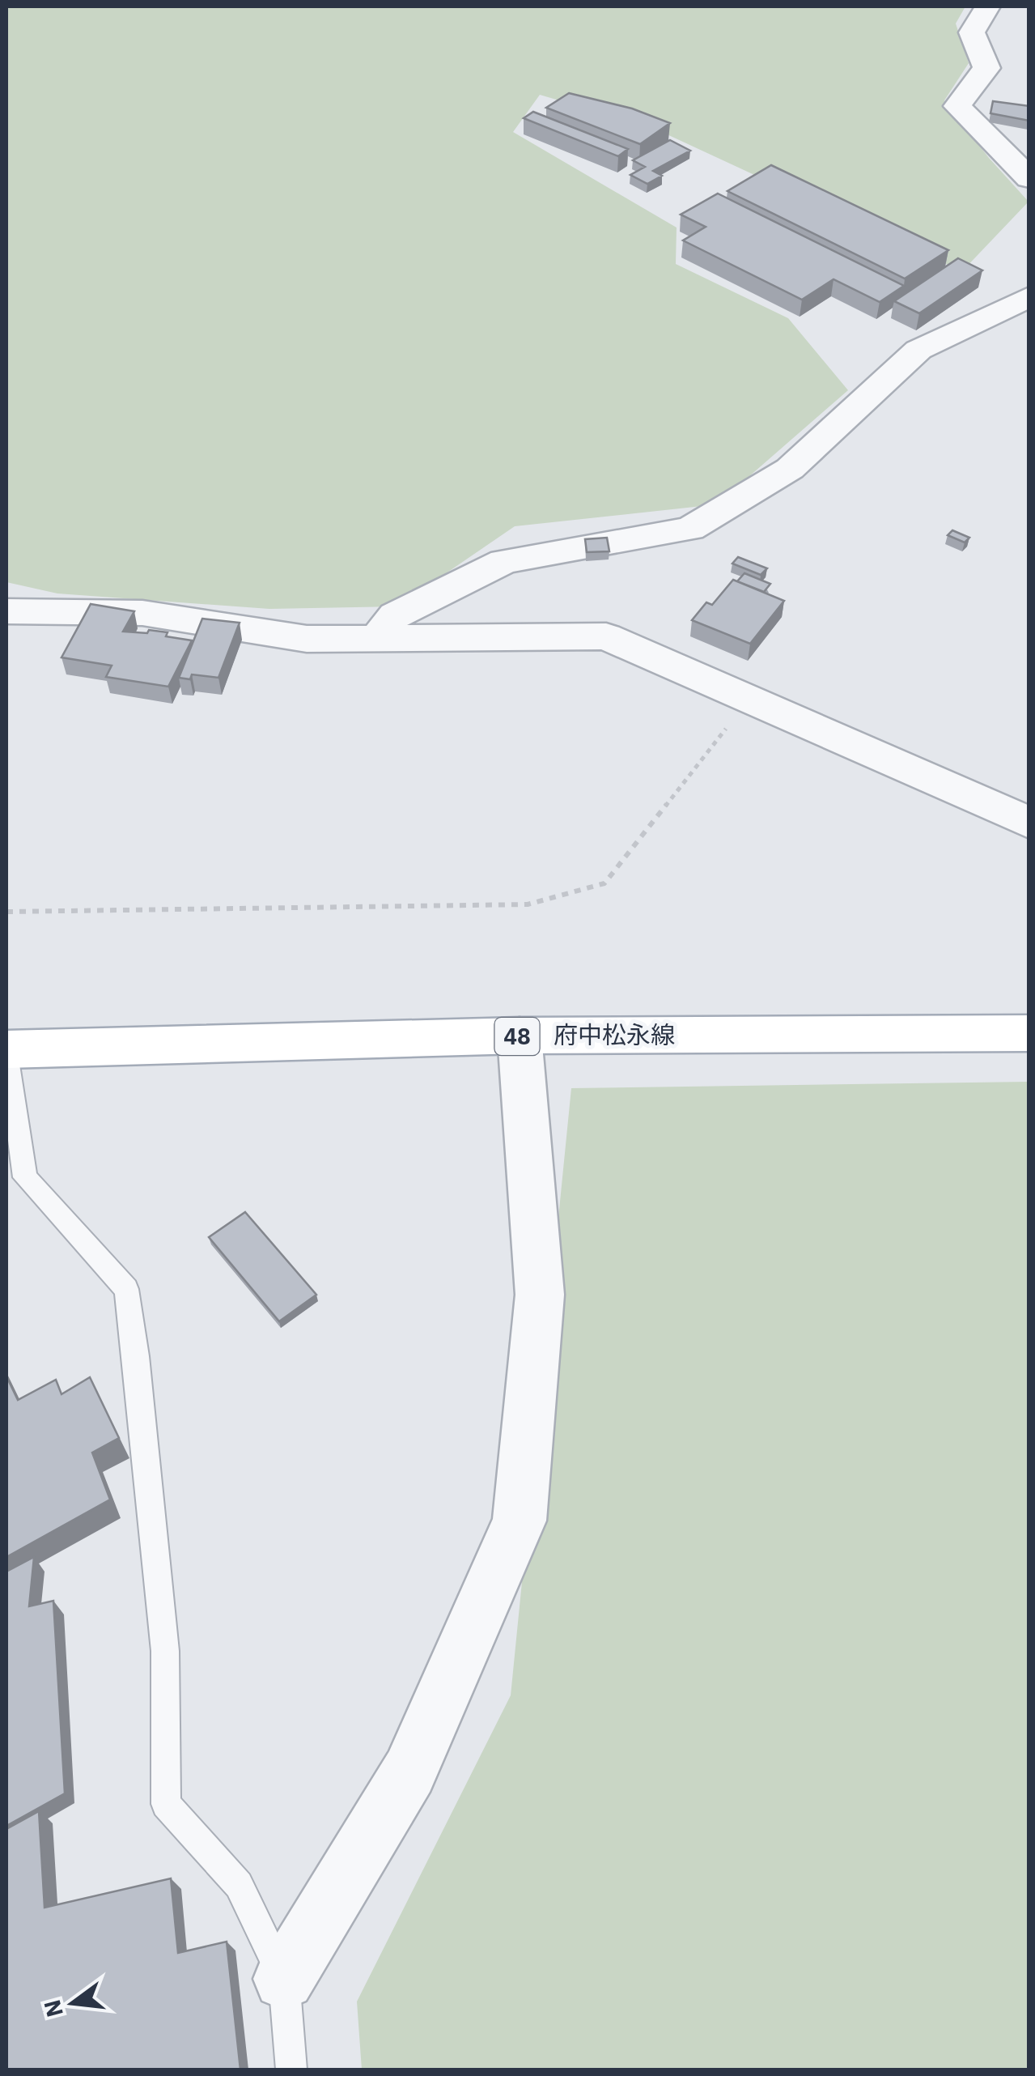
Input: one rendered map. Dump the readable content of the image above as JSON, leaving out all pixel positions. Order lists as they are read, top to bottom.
{
  "streets": {
    "main road": ["府中松永線", "48"]
  },
  "north": "left"
}
